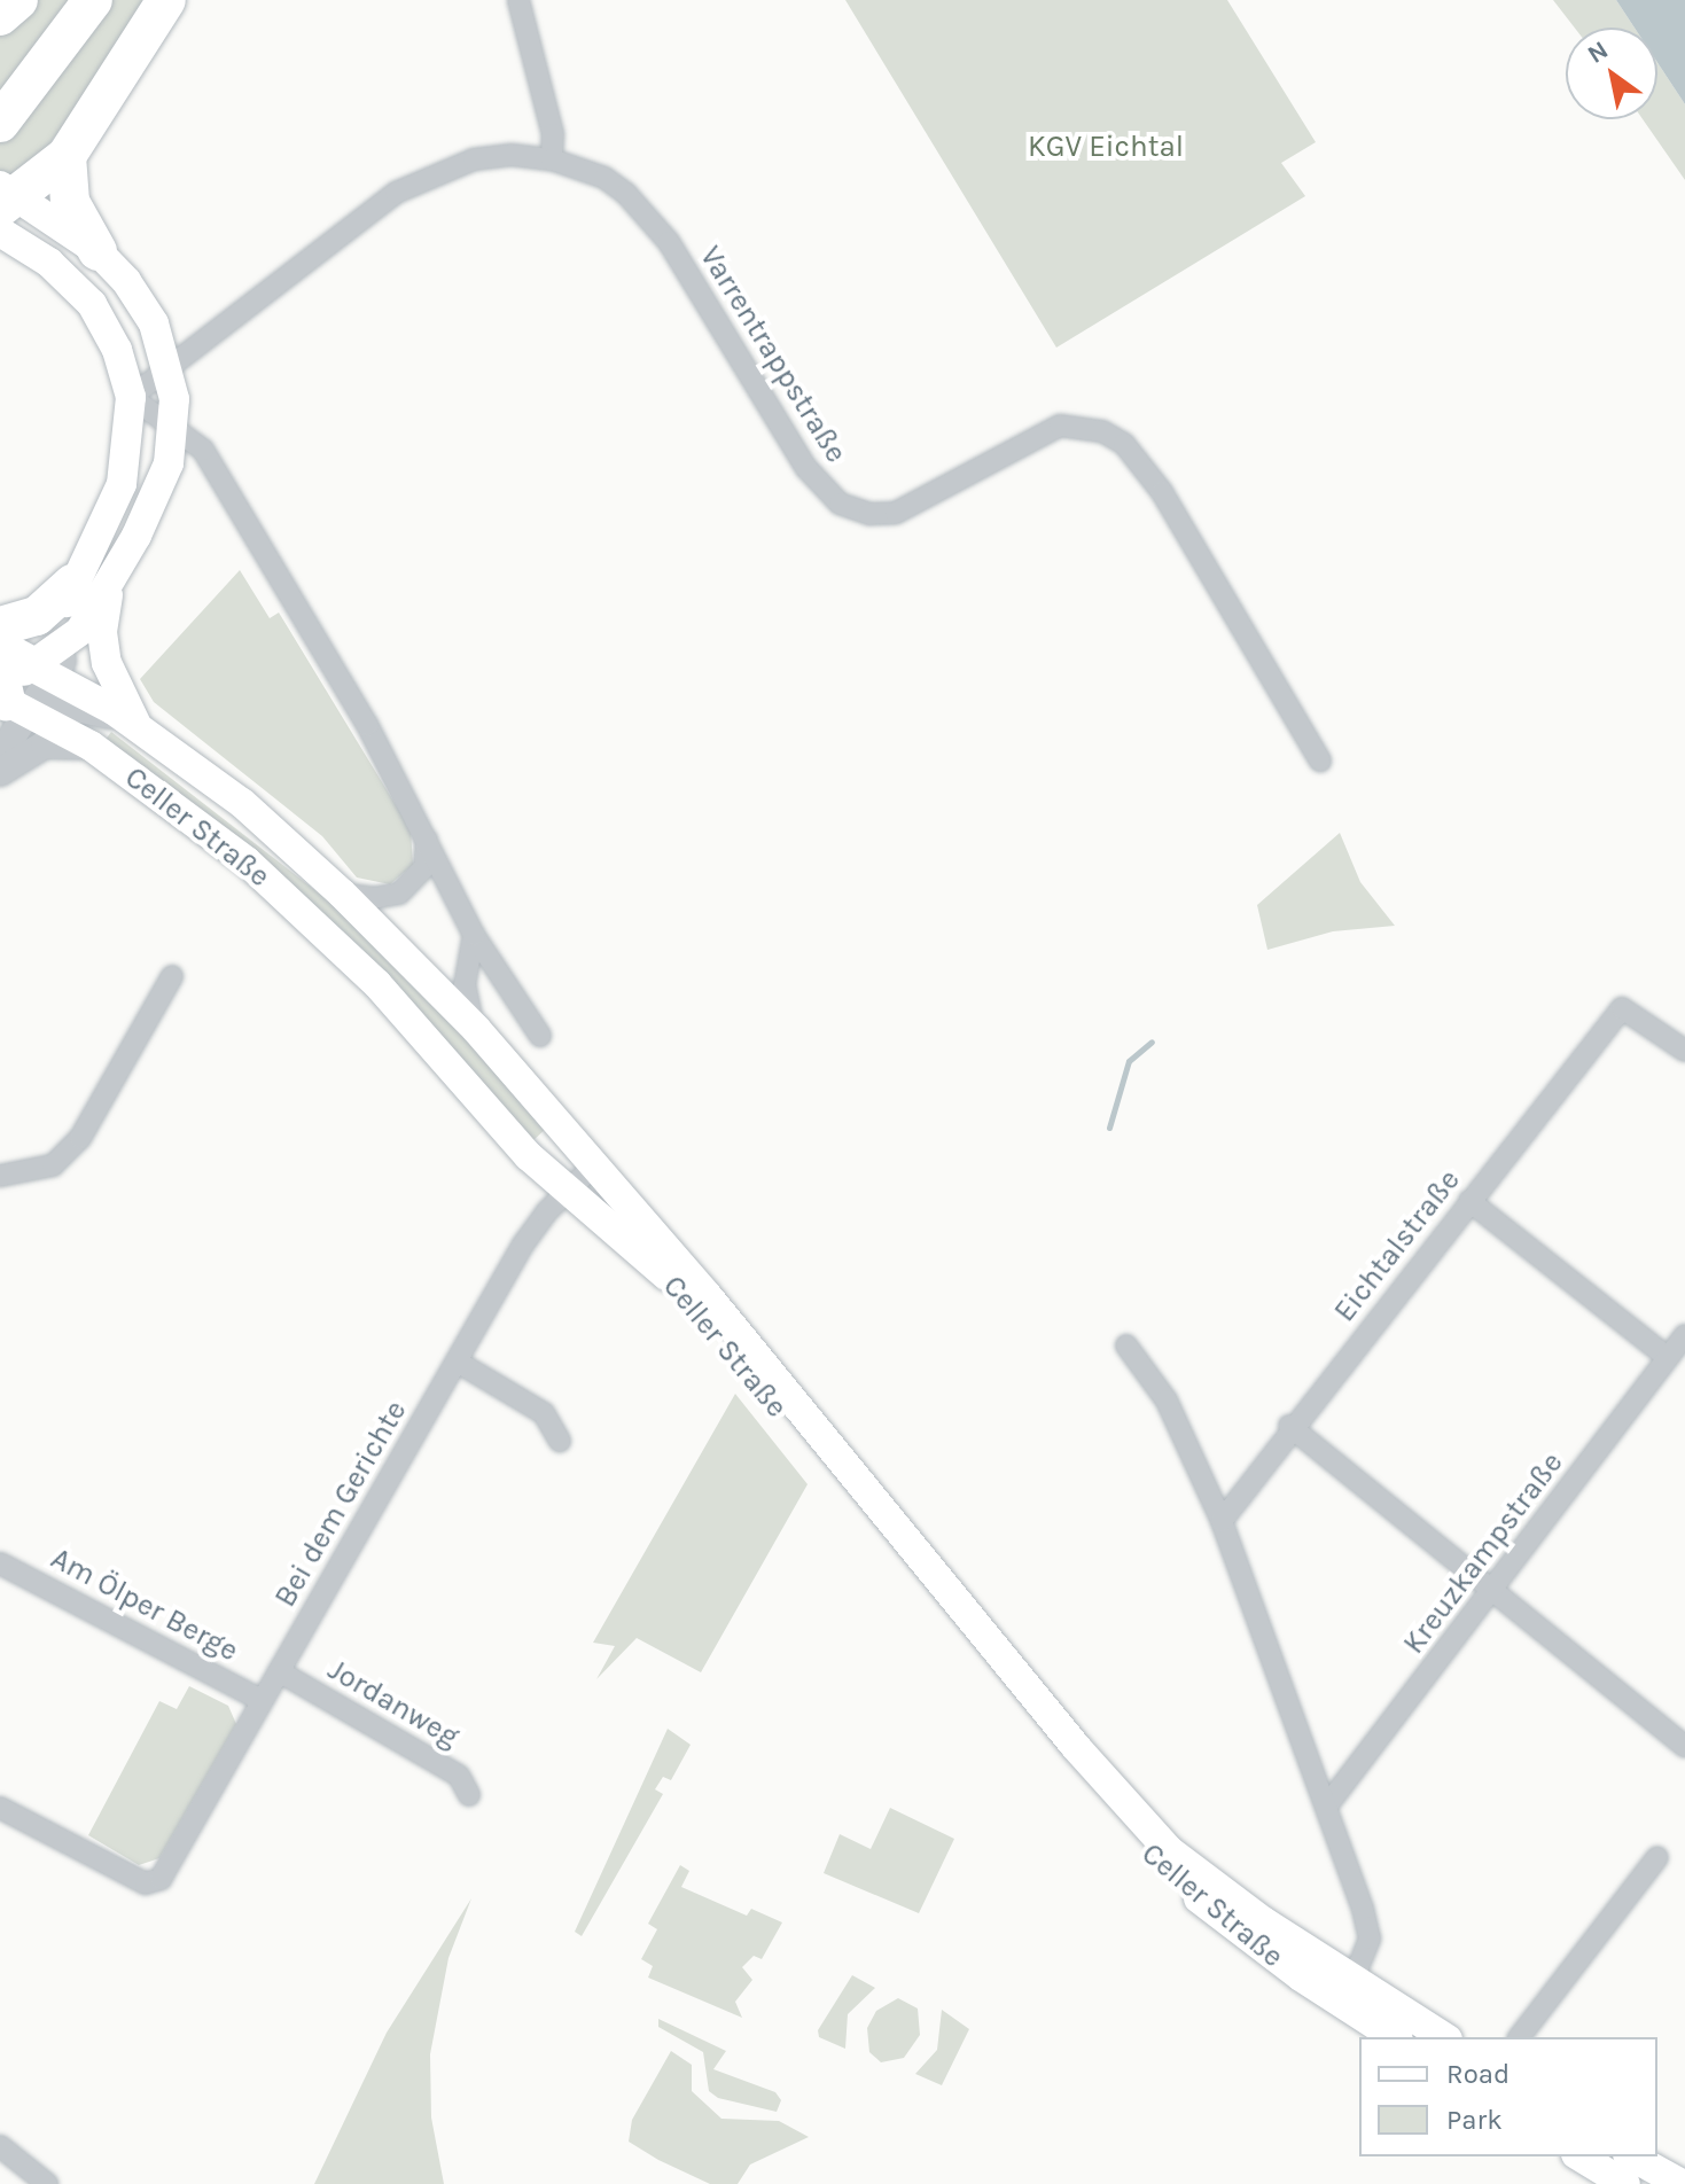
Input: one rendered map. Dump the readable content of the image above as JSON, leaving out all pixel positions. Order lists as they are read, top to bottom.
{
  "streets": {
    "main road": ["Celler Straße"],
    "street": [
      "Varrentrappstraße",
      "Eichtalstraße",
      "Bei dem Gerichte",
      "Kreuzkampstraße",
      "Am Ölper Berge",
      "Jordanweg"
    ]
  },
  "crossings": [
    ["Celler Straße", "Bei dem Gerichte"],
    ["Bei dem Gerichte", "Am Ölper Berge"],
    ["Bei dem Gerichte", "Jordanweg"]
  ],
  "parks": ["KGV Eichtal"],
  "legend": ["Road", "Park"],
  "north": "top left"
}
